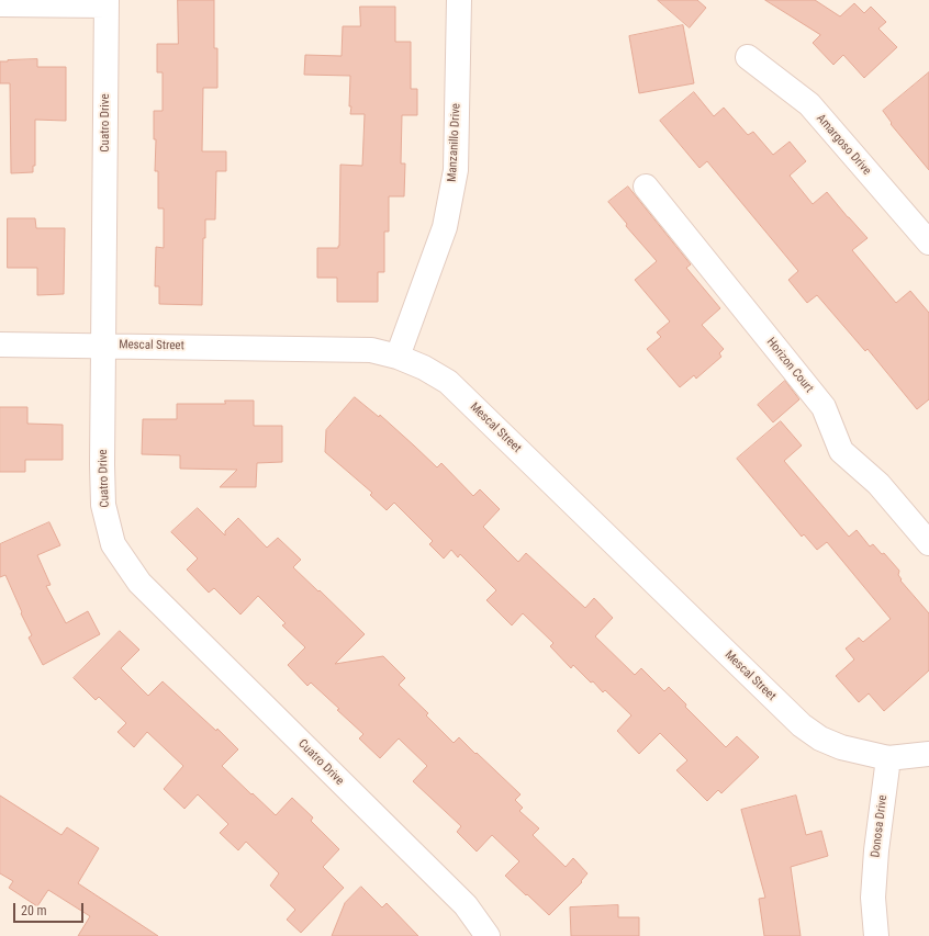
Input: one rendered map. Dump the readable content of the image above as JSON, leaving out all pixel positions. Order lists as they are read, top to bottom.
{
  "streets": {
    "street": [
      "Cuatro Drive",
      "Manzanillo Drive",
      "Amargoso Drive",
      "Mescal Street",
      "Horizon Court",
      "Donosa Drive"
    ]
  },
  "crossings": [
    ["Cuatro Drive", "Mescal Street"],
    ["Manzanillo Drive", "Mescal Street"],
    ["Mescal Street", "Donosa Drive"]
  ],
  "scale_bar": "20 m"
}
